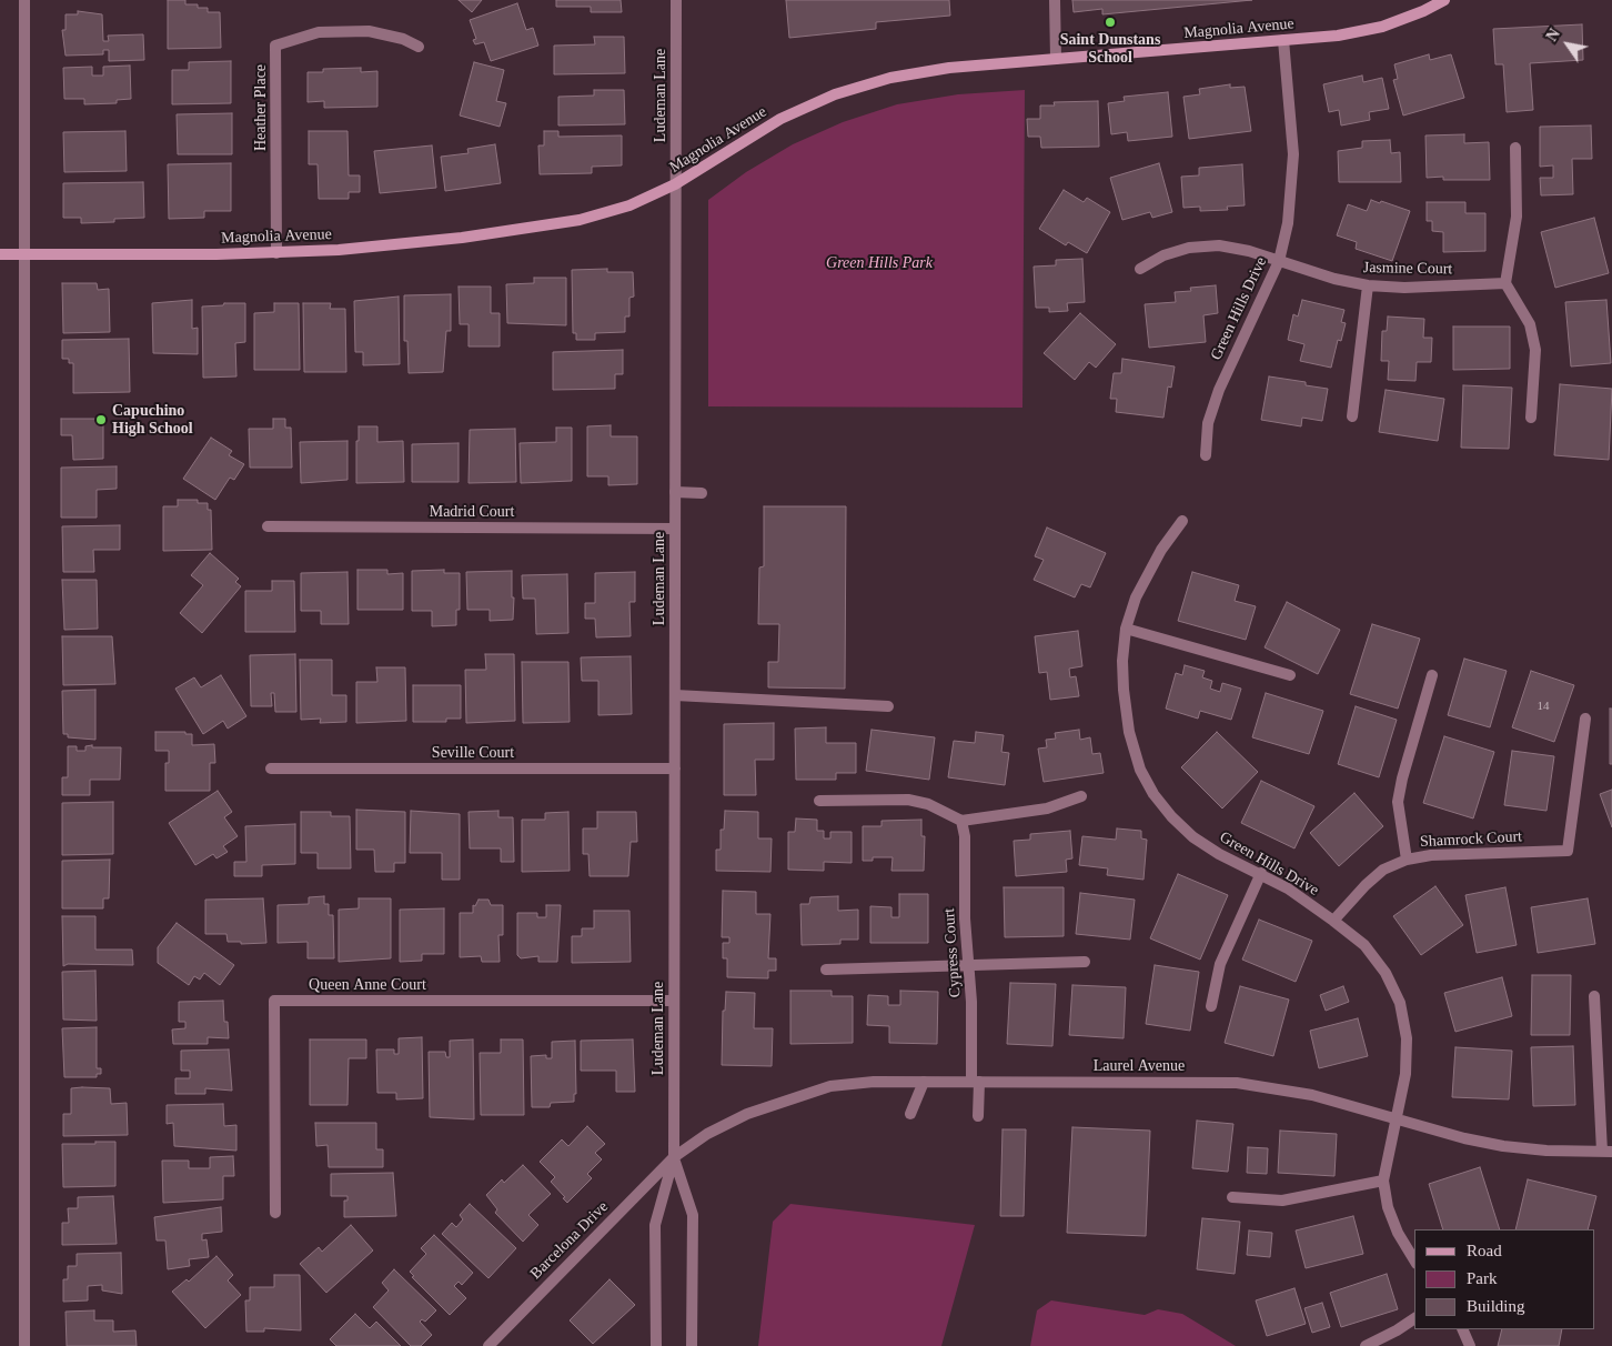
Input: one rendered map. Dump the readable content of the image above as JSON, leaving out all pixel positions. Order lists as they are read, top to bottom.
{
  "streets": {
    "main road": ["Magnolia Avenue"],
    "street": [
      "Ludeman Lane",
      "Heather Place",
      "Jasmine Court",
      "Green Hills Drive",
      "Madrid Court",
      "Seville Court",
      "Shamrock Court",
      "Cypress Court",
      "Queen Anne Court",
      "Laurel Avenue",
      "Barcelona Drive"
    ]
  },
  "crossings": [
    ["Magnolia Avenue", "Ludeman Lane"],
    ["Magnolia Avenue", "Heather Place"],
    ["Magnolia Avenue", "Green Hills Drive"],
    ["Ludeman Lane", "Madrid Court"],
    ["Ludeman Lane", "Seville Court"],
    ["Ludeman Lane", "Queen Anne Court"],
    ["Ludeman Lane", "Laurel Avenue"],
    ["Ludeman Lane", "Barcelona Drive"],
    ["Jasmine Court", "Green Hills Drive"],
    ["Green Hills Drive", "Shamrock Court"],
    ["Green Hills Drive", "Laurel Avenue"],
    ["Cypress Court", "Laurel Avenue"],
    ["Laurel Avenue", "Barcelona Drive"]
  ],
  "parks": ["Green Hills Park"],
  "places": ["Saint Dunstans School", "Capuchino High School"],
  "house_numbers": ["14"],
  "legend": ["Road", "Park", "Building"],
  "north": "top left"
}
